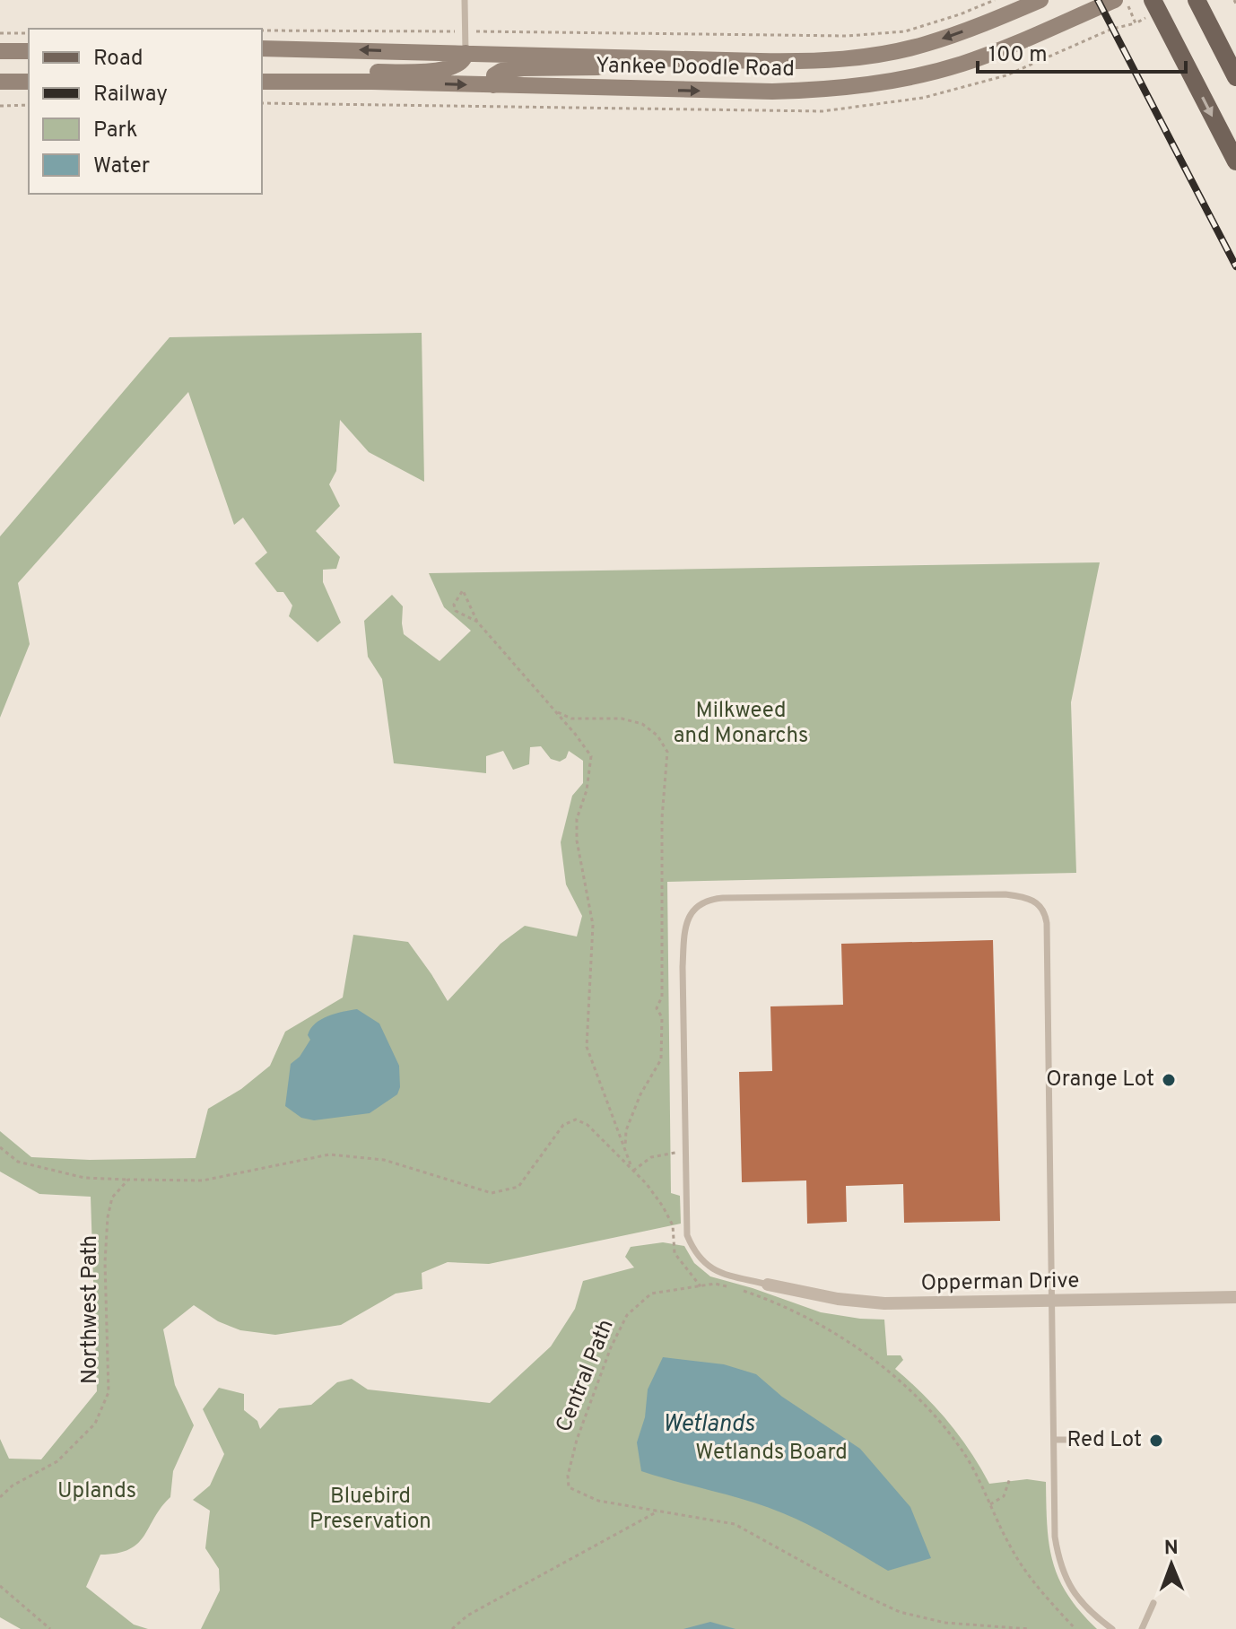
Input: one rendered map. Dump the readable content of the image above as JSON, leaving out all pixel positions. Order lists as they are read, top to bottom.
{
  "streets": {
    "main road": ["Yankee Doodle Road"],
    "street": ["Opperman Drive"],
    "path": ["Northwest Path", "Central Path"]
  },
  "water": ["Wetlands"],
  "parks": [
    "Milkweed and Monarchs",
    "Wetlands Board",
    "Uplands",
    "Bluebird Preservation"
  ],
  "places": ["Orange Lot", "Red Lot"],
  "legend": [
    "Road",
    "Railway",
    "Park",
    "Water"
  ],
  "scale_bar": "100 m",
  "north": "top"
}
